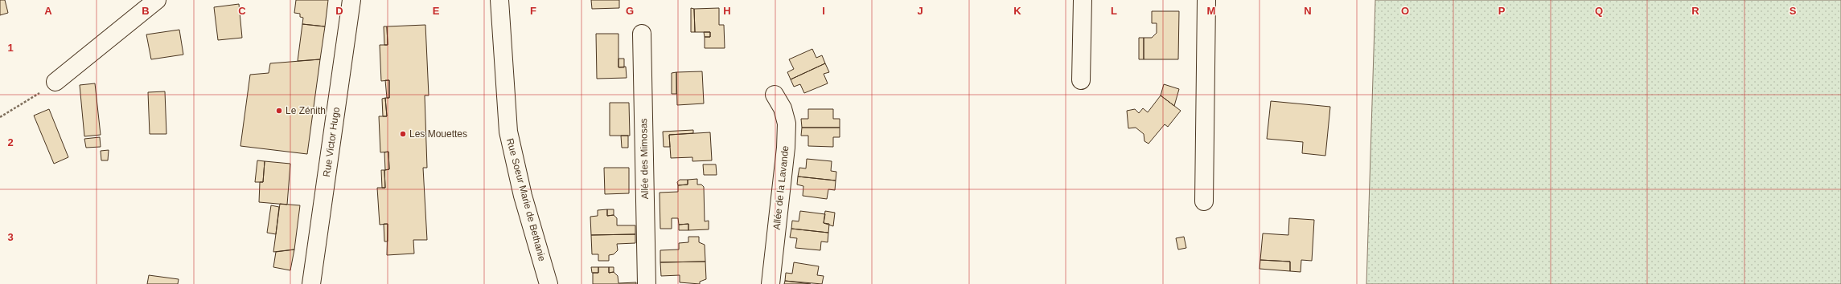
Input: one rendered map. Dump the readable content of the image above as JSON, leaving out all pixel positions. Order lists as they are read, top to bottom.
{
  "streets": {
    "street": [
      "Rue Victor Hugo",
      "Allée des Mimosas",
      "Allée de la Lavande",
      "Rue Soeur Marie de Bethanie"
    ]
  },
  "places": ["Le Zénith", "Les Mouettes"],
  "grid": {
    "columns": [
      "A",
      "B",
      "C",
      "D",
      "E",
      "F",
      "G",
      "H",
      "I",
      "J",
      "K",
      "L",
      "M",
      "N",
      "O",
      "P",
      "Q",
      "R",
      "S"
    ],
    "rows": ["1", "2", "3"]
  }
}
